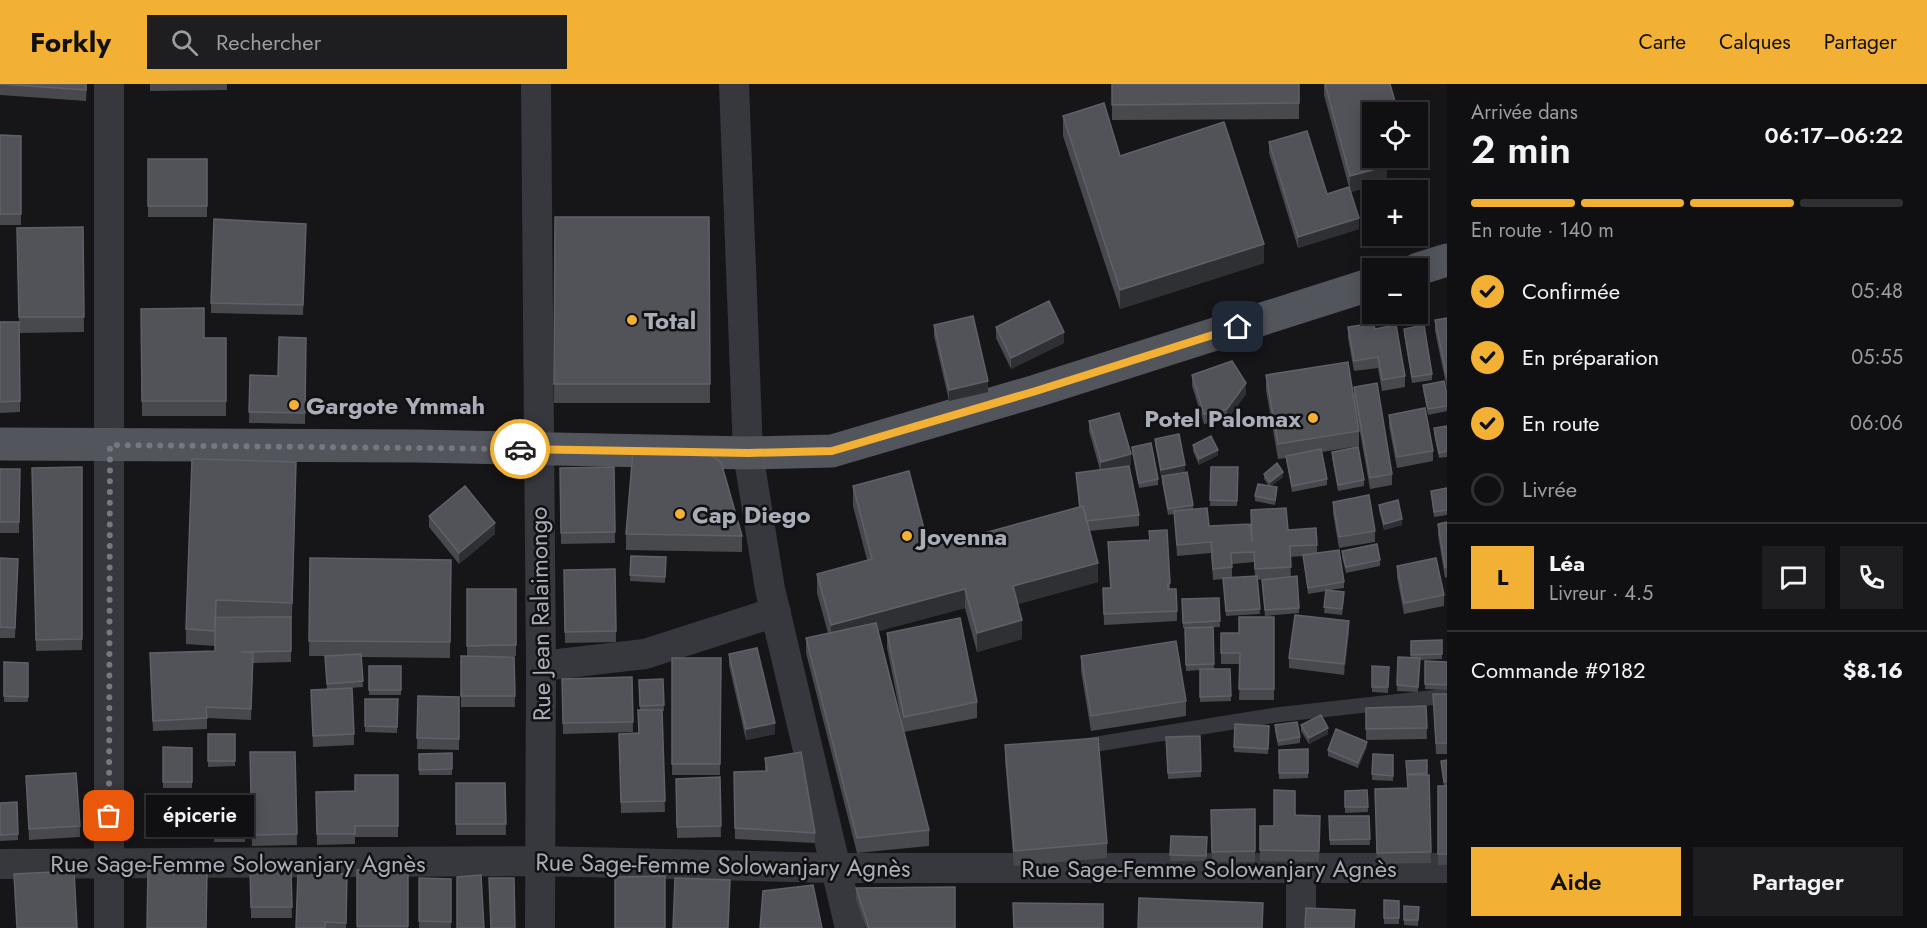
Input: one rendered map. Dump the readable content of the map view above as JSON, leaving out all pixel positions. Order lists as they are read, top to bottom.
{
  "streets": {
    "street": ["Rue Jean Ralaimongo", "Rue Sage-Femme Solowanjary Agnès"]
  },
  "crossings": [
    ["Rue Jean Ralaimongo", "Rue Sage-Femme Solowanjary Agnès"]
  ],
  "places": [
    "Total",
    "Gargote Ymmah",
    "Potel Palomax",
    "Cap Diego",
    "Jovenna",
    "épicerie"
  ],
  "page": {
    "header": "Forkly",
    "search": "Rechercher",
    "nav": ["Carte", "Calques", "Partager"],
    "heading": ["2 min", "Arrivée dans", "06:17–06:22"],
    "panel": [
      "Léa",
      "Livreur · 4.5",
      "Commande #9182",
      "$8.16"
    ],
    "map_buttons": ["+", "−"],
    "bar": "En route · 140 m",
    "list": [
      ["Confirmée", "05:48"],
      ["En préparation", "05:55"],
      ["En route", "06:06"],
      "Livrée"
    ],
    "round": "L",
    "bubble": "épicerie",
    "buttons": ["Aide", "Partager"]
  }
}
